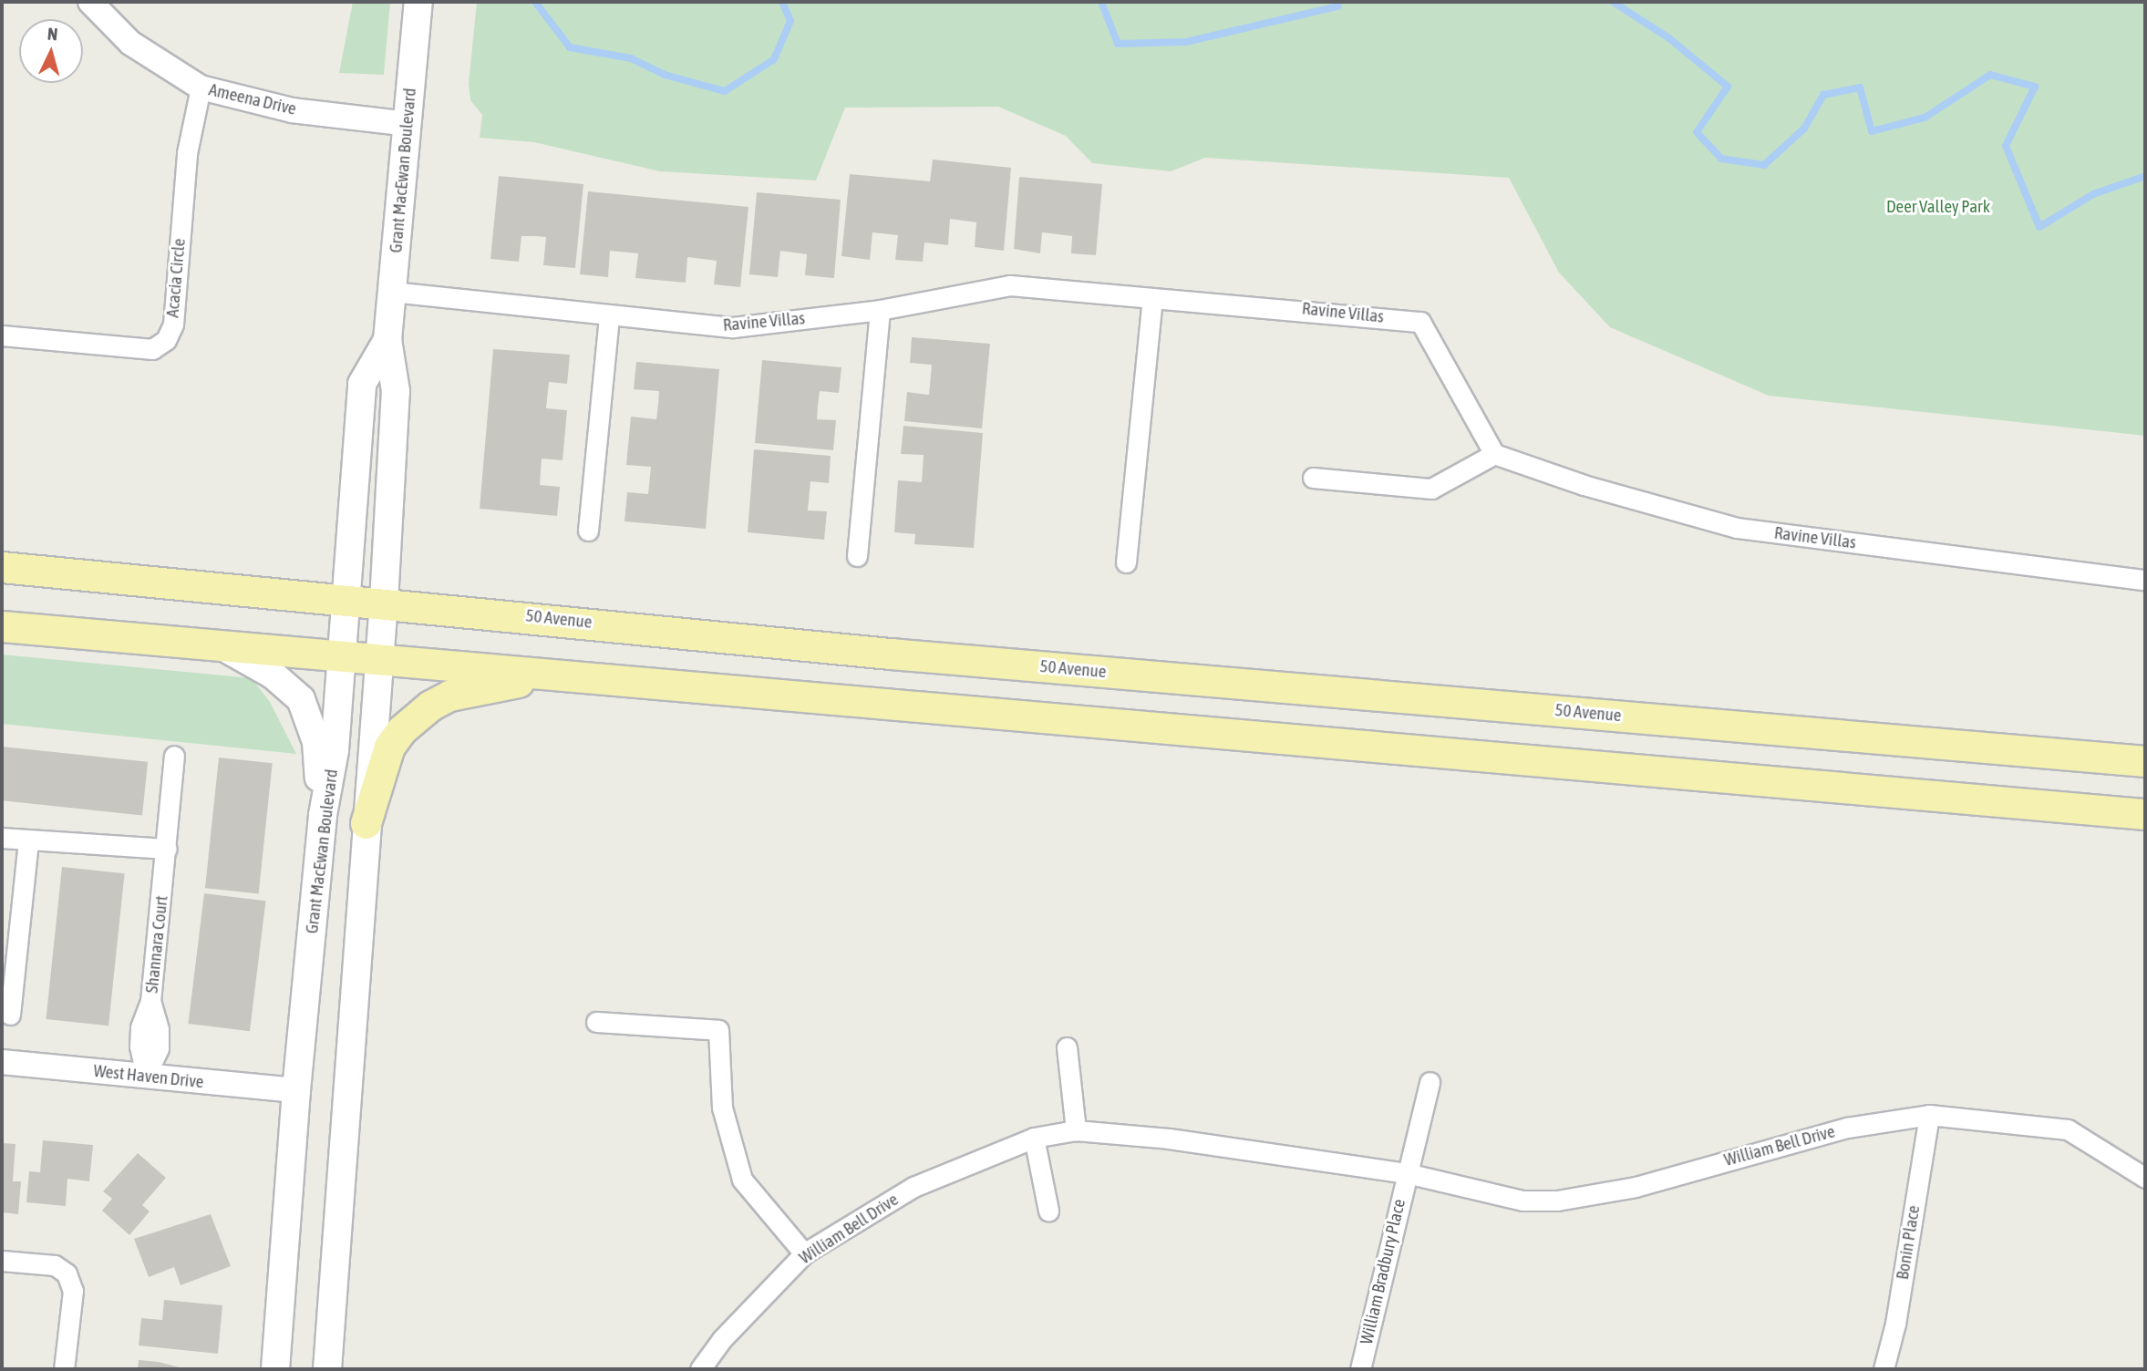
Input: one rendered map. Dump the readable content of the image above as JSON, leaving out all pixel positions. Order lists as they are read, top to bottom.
{
  "streets": {
    "main road": ["Grant MacEwan Boulevard", "50 Avenue"],
    "street": [
      "Ameena Drive",
      "Acacia Circle",
      "Ravine Villas",
      "Shannara Court",
      "West Haven Drive",
      "William Bell Drive",
      "Bonin Place",
      "William Bradbury Place"
    ]
  },
  "crossings": [
    ["Ameena Drive", "Grant MacEwan Boulevard"],
    ["Ameena Drive", "Acacia Circle"],
    ["Grant MacEwan Boulevard", "Ravine Villas"],
    ["Grant MacEwan Boulevard", "50 Avenue"],
    ["Grant MacEwan Boulevard", "West Haven Drive"],
    ["Shannara Court", "West Haven Drive"],
    ["William Bell Drive", "Bonin Place"],
    ["William Bell Drive", "William Bradbury Place"]
  ],
  "parks": ["Deer Valley Park"],
  "north": "top"
}
